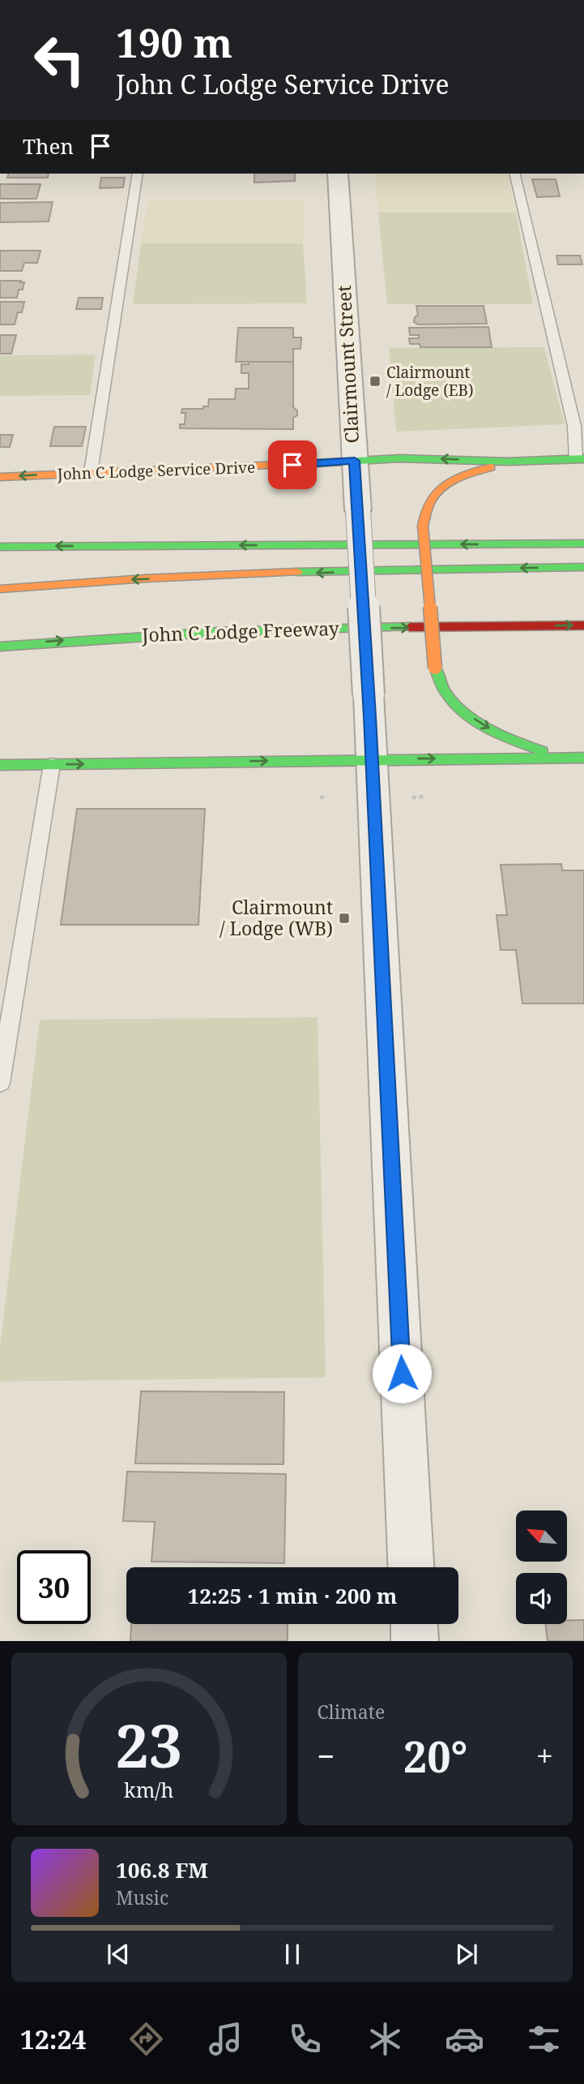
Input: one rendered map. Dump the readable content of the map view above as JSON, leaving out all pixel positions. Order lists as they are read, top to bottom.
{
  "streets": {
    "main road": ["John C Lodge Service Drive", "John C Lodge Freeway"],
    "street": ["Clairmount Street"]
  },
  "crossings": [
    ["Clairmount Street", "John C Lodge Service Drive"]
  ],
  "places": {
    "transit": ["Clairmount / Lodge (EB)", "Clairmount / Lodge (WB)"]
  },
  "north": "top left",
  "page": {
    "turn": ["190 m", "John C Lodge Service Drive"],
    "then": "Then",
    "limit": "30",
    "trip": "12:25 · 1 min · 200 m",
    "tile": "Climate",
    "heat": ["−", "20°", "+"],
    "song": ["106.8 FM", "Music"],
    "tabs": "12:24",
    "gauge": ["23", "km/h"]
  }
}
